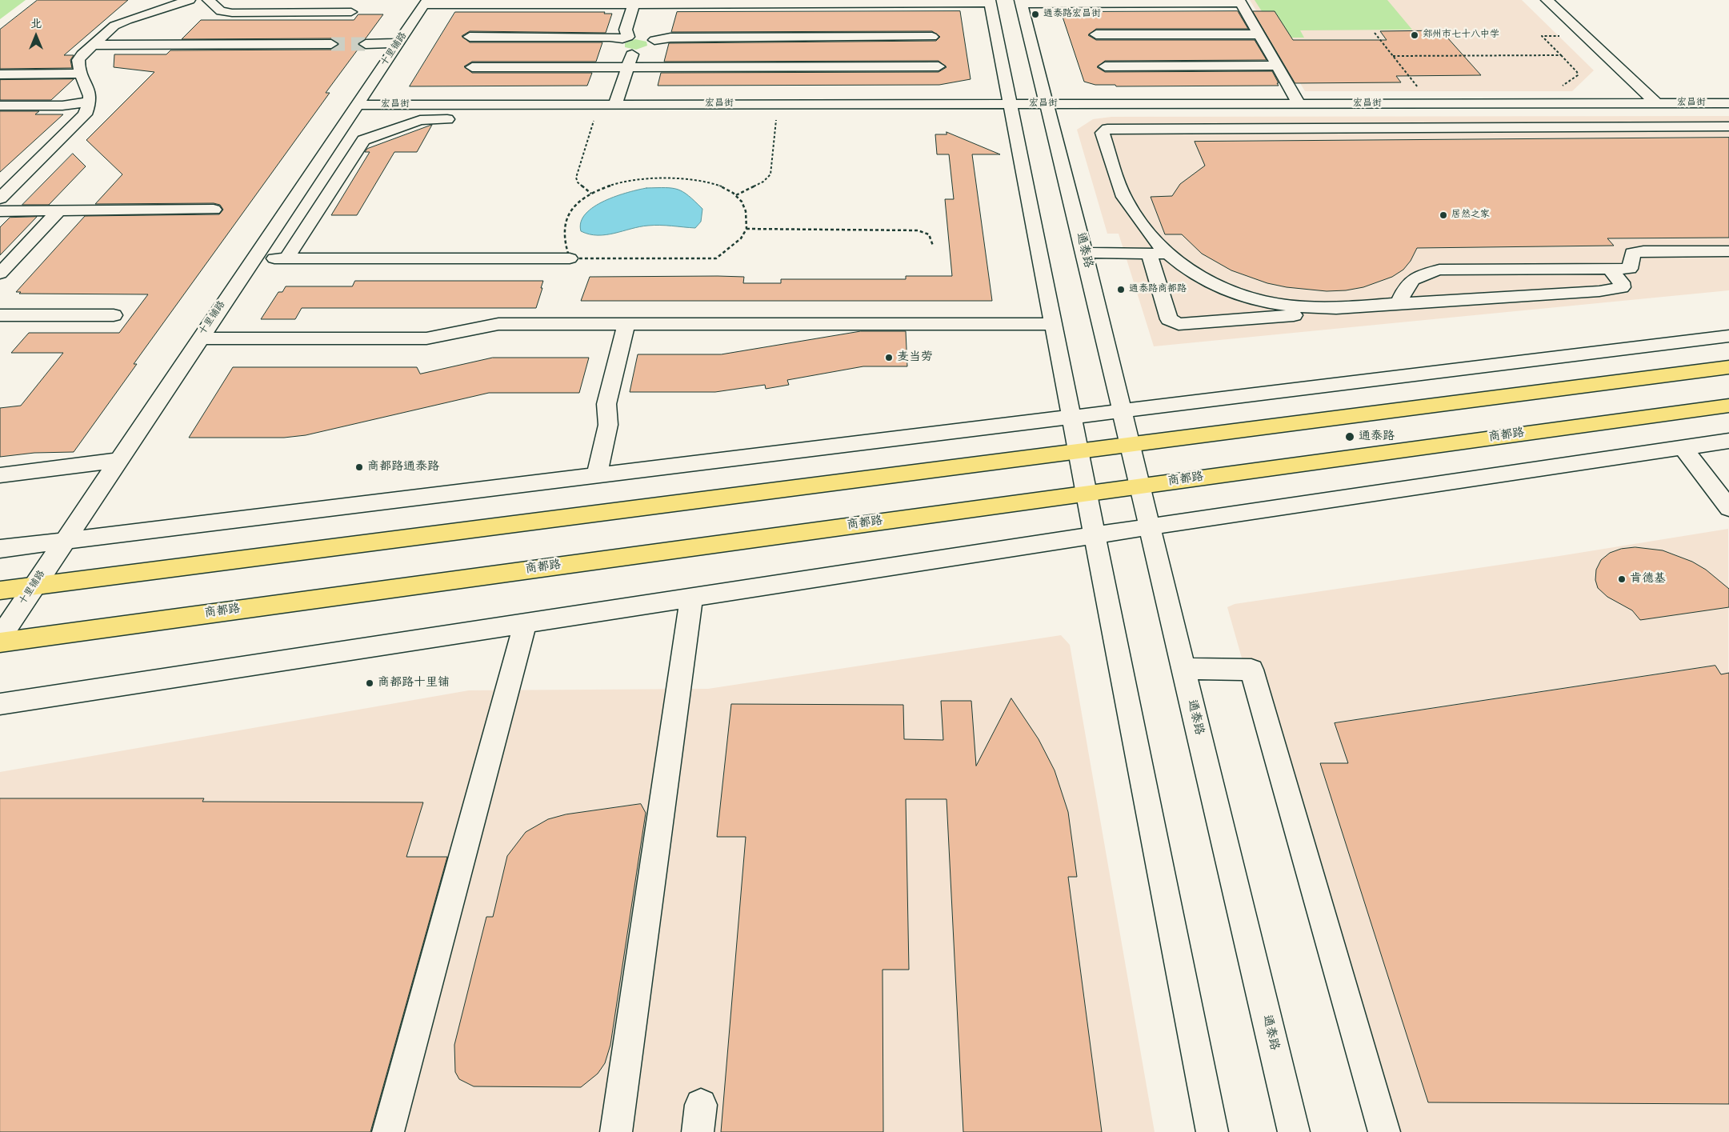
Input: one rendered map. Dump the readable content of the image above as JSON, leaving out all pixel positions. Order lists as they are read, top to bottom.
{
  "streets": {
    "main road": ["商都路"],
    "street": ["十里铺路", "宏昌街", "通泰路"]
  },
  "crossings": [
    ["十里铺路", "宏昌街"],
    ["宏昌街", "通泰路"],
    ["通泰路", "商都路"]
  ],
  "places": [
    "通泰路宏昌街",
    "郑州市七十八中学",
    "居然之家",
    "通泰路商都路",
    "麦当劳",
    "通泰路",
    "商都路通泰路",
    "肯德基",
    "商都路十里铺"
  ],
  "north": "top"
}
